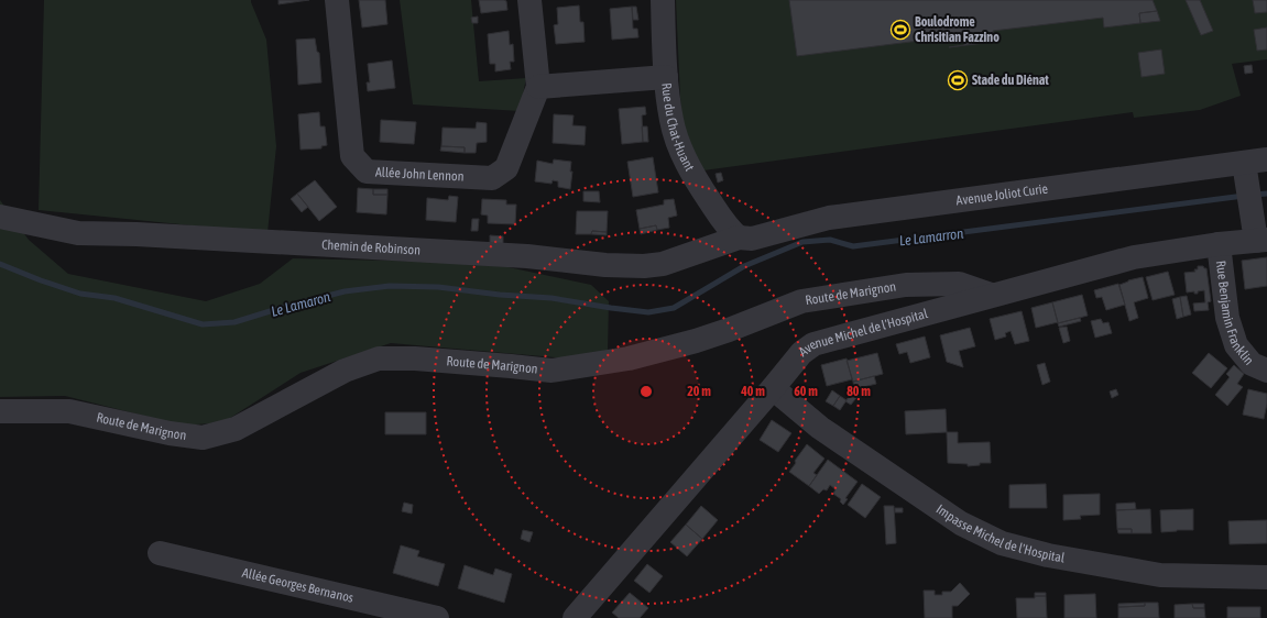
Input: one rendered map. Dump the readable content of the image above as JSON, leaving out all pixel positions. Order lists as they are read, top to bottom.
{
  "streets": {
    "street": [
      "Rue du Chat-Huant",
      "Allée John Lennon",
      "Avenue Joliot Curie",
      "Chemin de Robinson",
      "Route de Marignon",
      "Rue Benjamin Franklin",
      "Avenue Michel de l'Hospital",
      "Impasse Michel de l'Hospital",
      "Allée Georges Bernanos"
    ]
  },
  "crossings": [
    ["Rue du Chat-Huant", "Avenue Joliot Curie"],
    ["Rue du Chat-Huant", "Chemin de Robinson"],
    ["Avenue Joliot Curie", "Chemin de Robinson"],
    ["Route de Marignon", "Avenue Michel de l'Hospital"],
    ["Rue Benjamin Franklin", "Avenue Michel de l'Hospital"],
    ["Avenue Michel de l'Hospital", "Impasse Michel de l'Hospital"]
  ],
  "water": ["Le Lamarron", "Le Lamaron"],
  "places": {
    "sports": ["Boulodrome Chrisitian Fazzino", "Stade du Diénat"]
  },
  "rings": [
    "20 m",
    "40 m",
    "60 m",
    "80 m"
  ]
}
